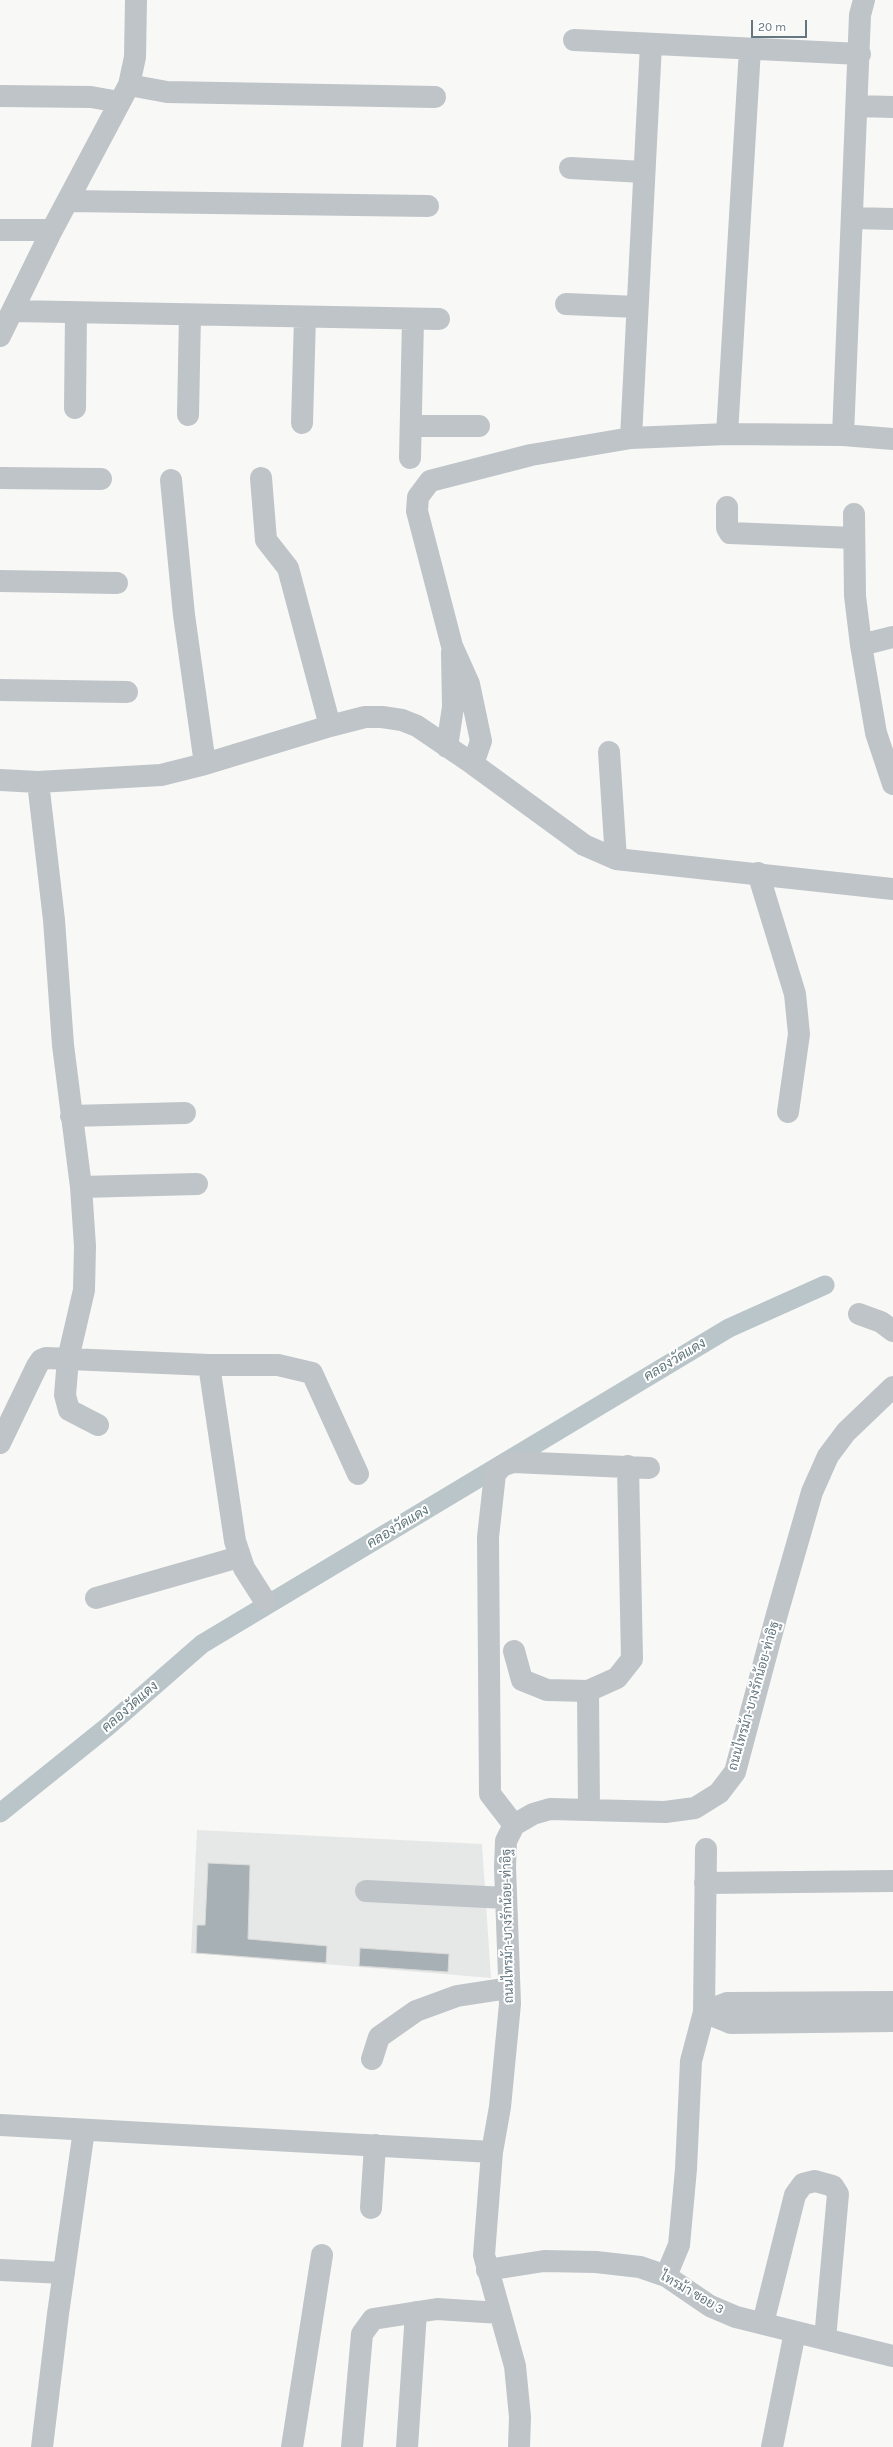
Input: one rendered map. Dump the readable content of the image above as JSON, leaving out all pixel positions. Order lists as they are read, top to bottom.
{
  "streets": {
    "street": ["ถนนไทรม้า-บางรักน้อย-ท่าอิฐ", "ไทรม้า ซอย 3"]
  },
  "crossings": [
    ["ถนนไทรม้า-บางรักน้อย-ท่าอิฐ", "ไทรม้า ซอย 3"]
  ],
  "water": ["คลองวัดแดง"],
  "scale_bar": "20 m"
}
